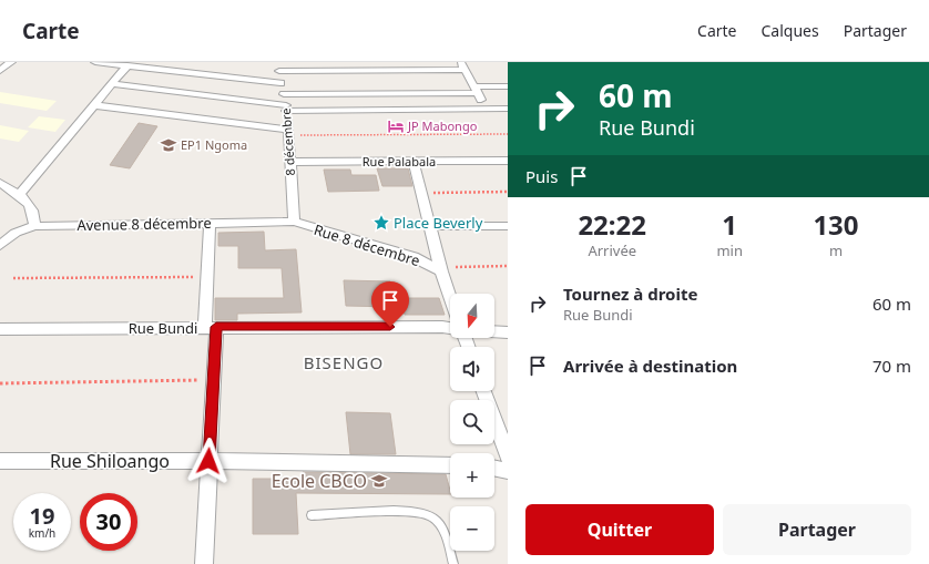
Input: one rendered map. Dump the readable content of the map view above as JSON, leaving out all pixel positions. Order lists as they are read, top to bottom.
{
  "streets": {
    "street": [
      "8 décembre",
      "Rue Palabala",
      "Avenue 8 décembre",
      "Rue 8 décembre",
      "Rue Bundi",
      "Rue Shiloango"
    ]
  },
  "crossings": [
    ["8 décembre", "Rue Palabala"],
    ["8 décembre", "Avenue 8 décembre"],
    ["8 décembre", "Rue 8 décembre"],
    ["Avenue 8 décembre", "Rue 8 décembre"]
  ],
  "districts": ["BISENGO"],
  "places": {
    "hotel": ["JP Mabongo"],
    "school or university": ["EP1 Ngoma", "Ecole CBCO"],
    "place": ["Place Beverly"]
  },
  "north": "bottom",
  "page": {
    "header": "Carte",
    "nav": ["Carte", "Calques", "Partager"],
    "turn": ["60 m", "Rue Bundi"],
    "then": "Puis",
    "eta": [
      "22:22",
      "Arrivée",
      "1",
      "min",
      "130",
      "m"
    ],
    "list": [
      {
        "name": "Tournez à droite",
        "note": "Rue Bundi",
        "value": "60 m"
      },
      {
        "name": "Arrivée à destination",
        "value": "70 m"
      }
    ],
    "map_buttons": ["+", "−"],
    "speed": "19 km/h",
    "limit": "30",
    "buttons": ["Quitter", "Partager"]
  }
}
